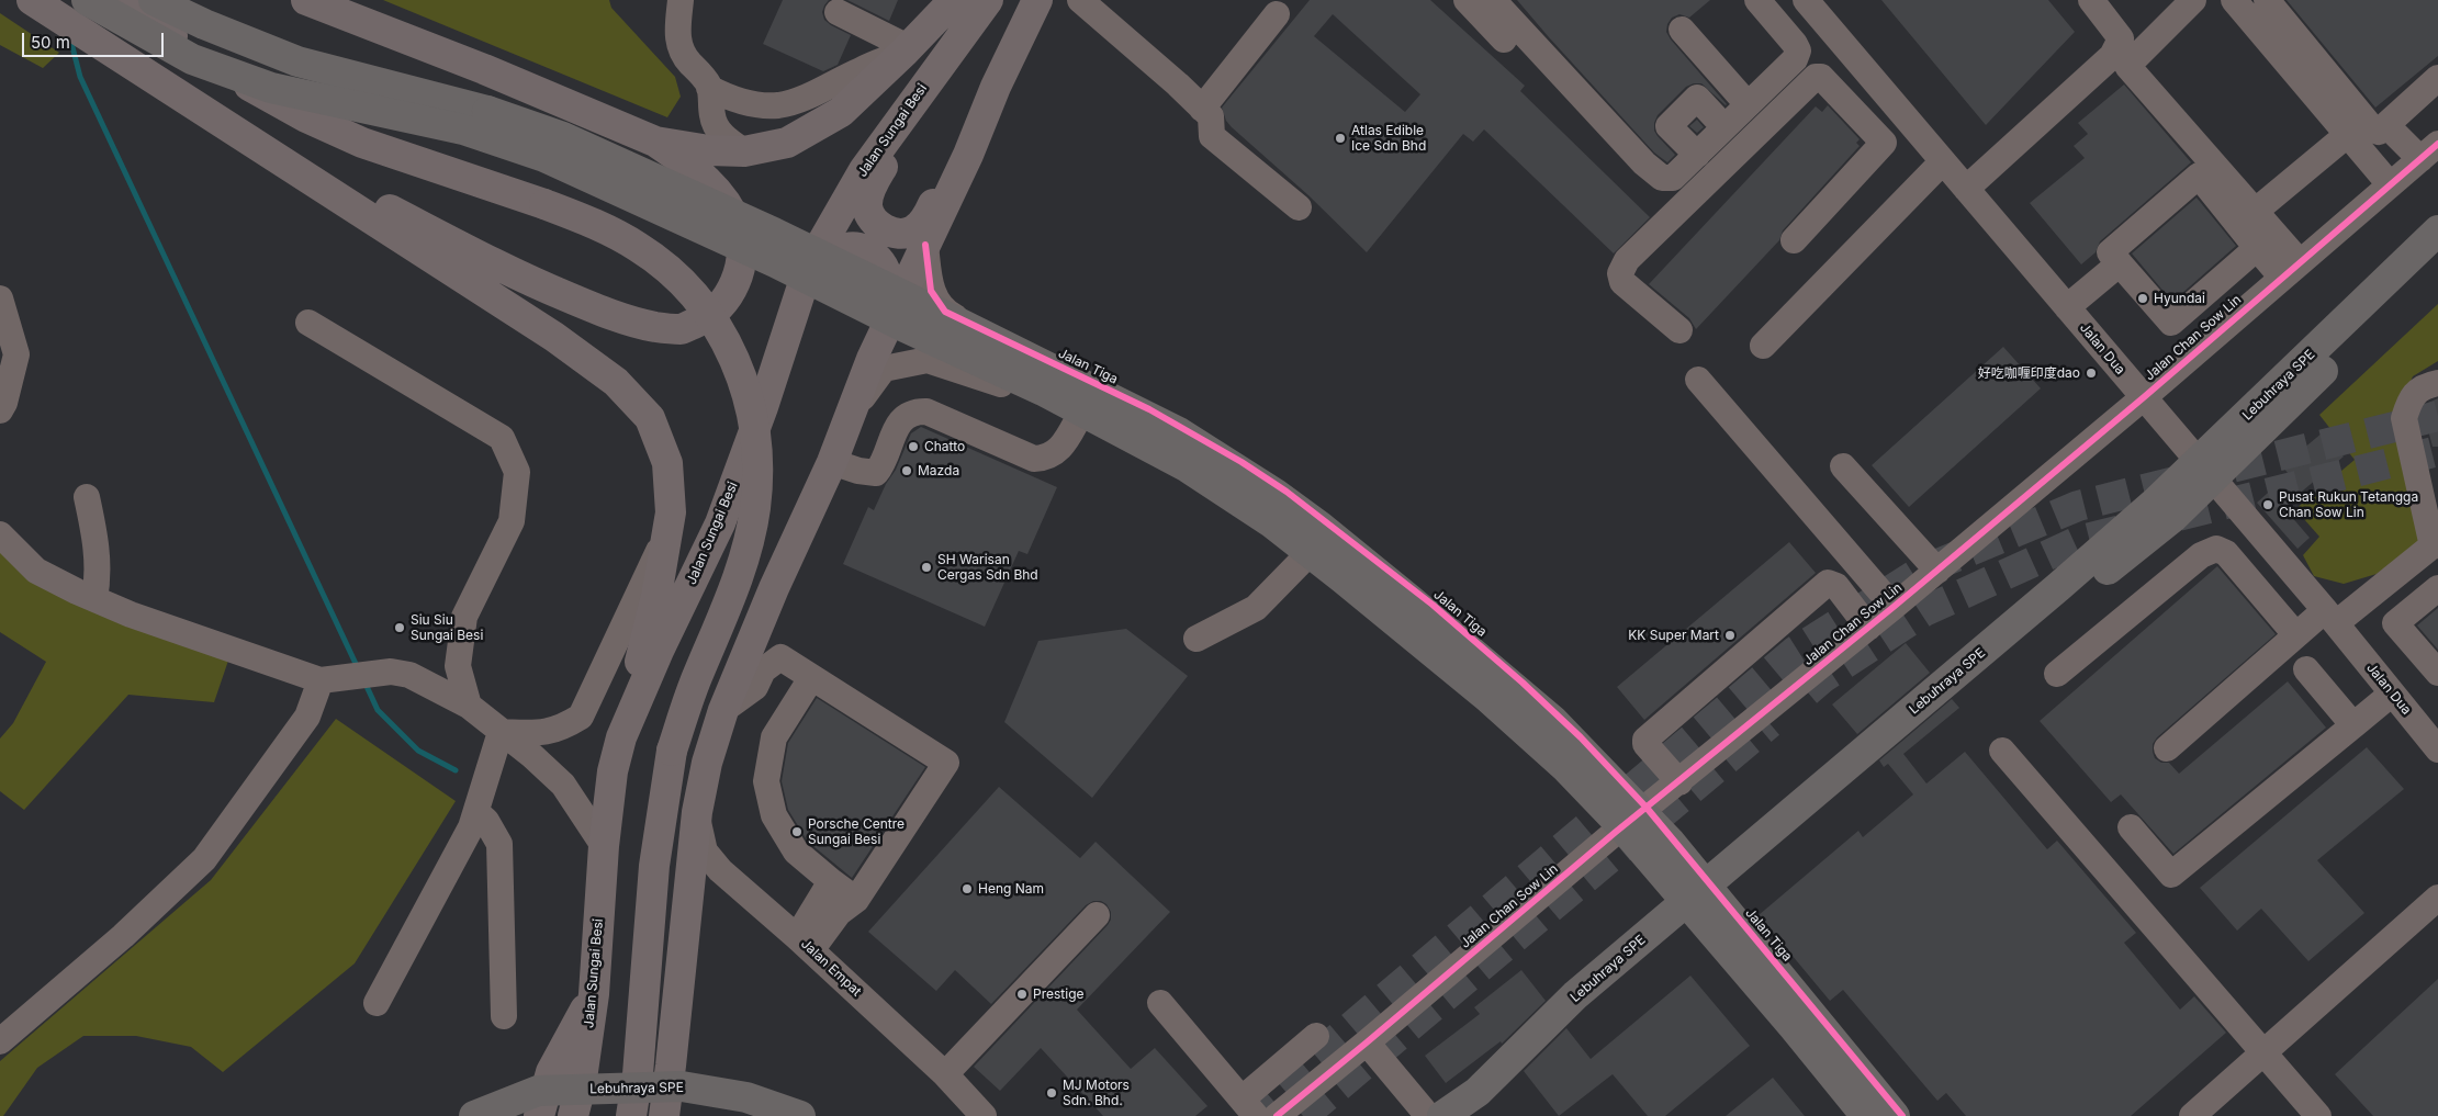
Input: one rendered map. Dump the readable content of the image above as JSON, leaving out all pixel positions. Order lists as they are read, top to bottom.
{
  "streets": {
    "highway": ["Lebuhraya SPE"],
    "main road": ["Jalan Sungai Besi"],
    "street": [
      "Jalan Chan Sow Lin",
      "Jalan Dua",
      "Jalan Tiga",
      "Jalan Empat"
    ]
  },
  "crossings": [
    ["Jalan Chan Sow Lin", "Jalan Dua"],
    ["Jalan Chan Sow Lin", "Jalan Tiga"]
  ],
  "places": [
    "Atlas Edible Ice Sdn Bhd",
    "Hyundai",
    "好吃咖喱印度dao",
    "Chatto",
    "Mazda",
    "Pusat Rukun Tetangga Chan Sow Lin",
    "SH Warisan Cergas Sdn Bhd",
    "Siu Siu Sungai Besi",
    "KK Super Mart",
    "Porsche Centre Sungai Besi",
    "Heng Nam",
    "Prestige",
    "MJ Motors Sdn. Bhd."
  ],
  "scale_bar": "50 m"
}
